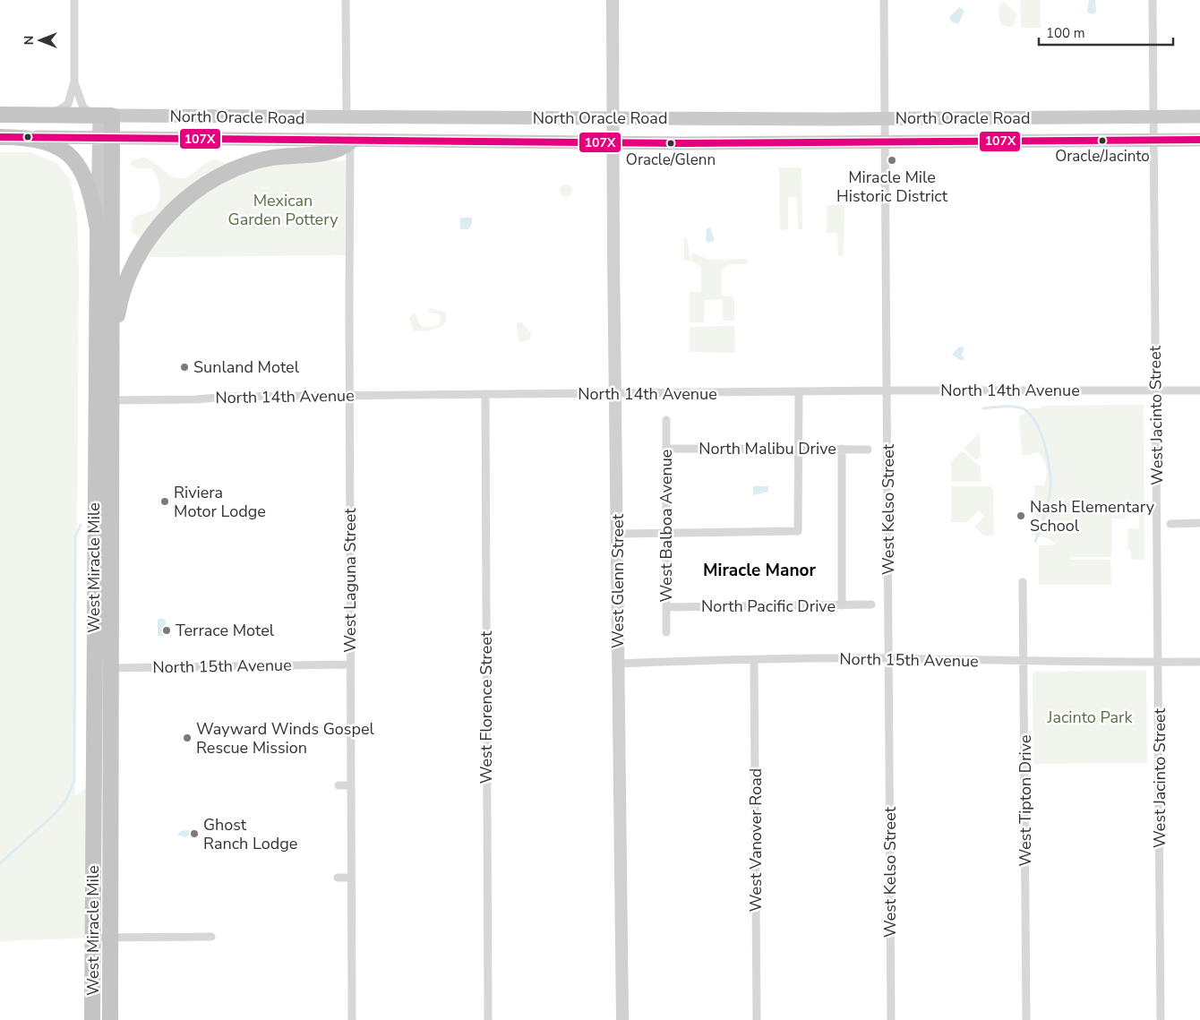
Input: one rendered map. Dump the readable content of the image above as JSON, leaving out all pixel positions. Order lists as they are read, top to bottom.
{
  "streets": {
    "highway": ["North Oracle Road", "West Miracle Mile"],
    "street": [
      "North 14th Avenue",
      "West Jacinto Street",
      "North Malibu Drive",
      "West Kelso Street",
      "West Balboa Avenue",
      "West Laguna Street",
      "West Glenn Street",
      "North Pacific Drive",
      "North 15th Avenue",
      "West Florence Street",
      "West Tipton Drive",
      "West Vanover Road"
    ]
  },
  "crossings": [
    ["North Oracle Road", "West Jacinto Street"],
    ["North Oracle Road", "West Kelso Street"],
    ["North Oracle Road", "West Miracle Mile"],
    ["North Oracle Road", "West Laguna Street"],
    ["North Oracle Road", "West Glenn Street"],
    ["North 14th Avenue", "West Jacinto Street"],
    ["North 14th Avenue", "West Kelso Street"],
    ["North 14th Avenue", "West Miracle Mile"],
    ["North 14th Avenue", "West Laguna Street"],
    ["North 14th Avenue", "West Glenn Street"],
    ["North 14th Avenue", "West Florence Street"],
    ["West Jacinto Street", "North 15th Avenue"],
    ["North Malibu Drive", "West Balboa Avenue"],
    ["West Kelso Street", "North 15th Avenue"],
    ["West Balboa Avenue", "North Pacific Drive"],
    ["West Miracle Mile", "North 15th Avenue"],
    ["West Laguna Street", "North 15th Avenue"],
    ["West Glenn Street", "North 15th Avenue"],
    ["North 15th Avenue", "West Tipton Drive"],
    ["North 15th Avenue", "West Vanover Road"]
  ],
  "districts": ["Miracle Manor"],
  "parks": ["Mexican Garden Pottery", "Jacinto Park"],
  "places": [
    "Oracle/Jacinto",
    "Oracle/Glenn",
    "Miracle Mile Historic District",
    "Sunland Motel",
    "Riviera Motor Lodge",
    "Nash Elementary School",
    "Terrace Motel",
    "Wayward Winds Gospel Rescue Mission",
    "Ghost Ranch Lodge"
  ],
  "lines": ["transit line 107X"],
  "scale_bar": "100 m",
  "north": "left"
}
